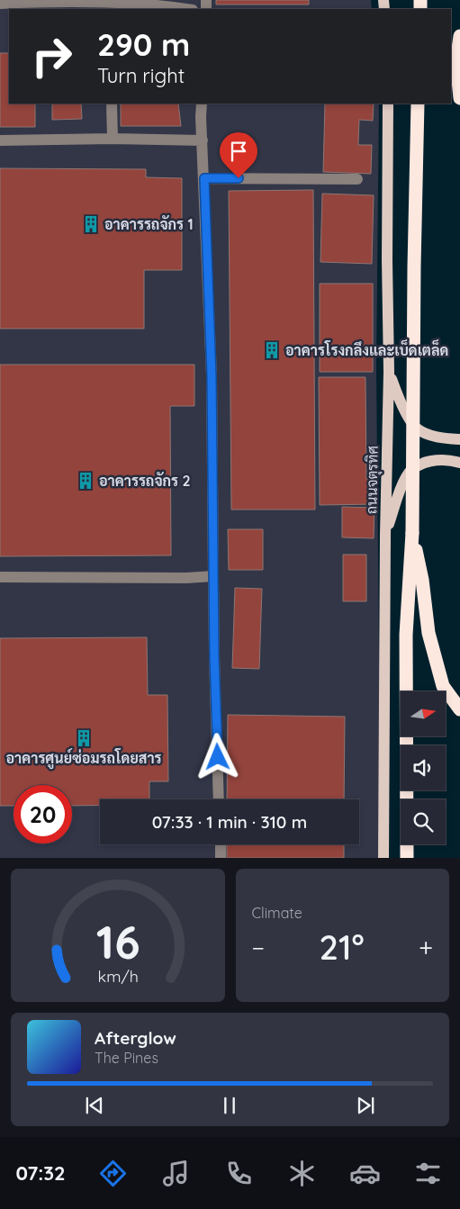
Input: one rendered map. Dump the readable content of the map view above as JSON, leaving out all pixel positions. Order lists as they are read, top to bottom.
{
  "streets": {
    "main road": ["ถนนจตุรทิศ"]
  },
  "places": {
    "building": [
      "อาคารรถจักร 1",
      "อาคารโรงกลึงและเบ็ดเตล็ด",
      "อาคารรถจักร 2",
      "อาคารศูนย์ซ่อมรถโดยสาร"
    ]
  },
  "north": "right",
  "page": {
    "turn": ["290 m", "Turn right"],
    "limit": "20",
    "trip": "07:33 · 1 min · 310 m",
    "tile": "Climate",
    "heat": ["−", "21°", "+"],
    "song": ["Afterglow", "The Pines"],
    "tabs": "07:32",
    "gauge": ["16", "km/h"]
  }
}
